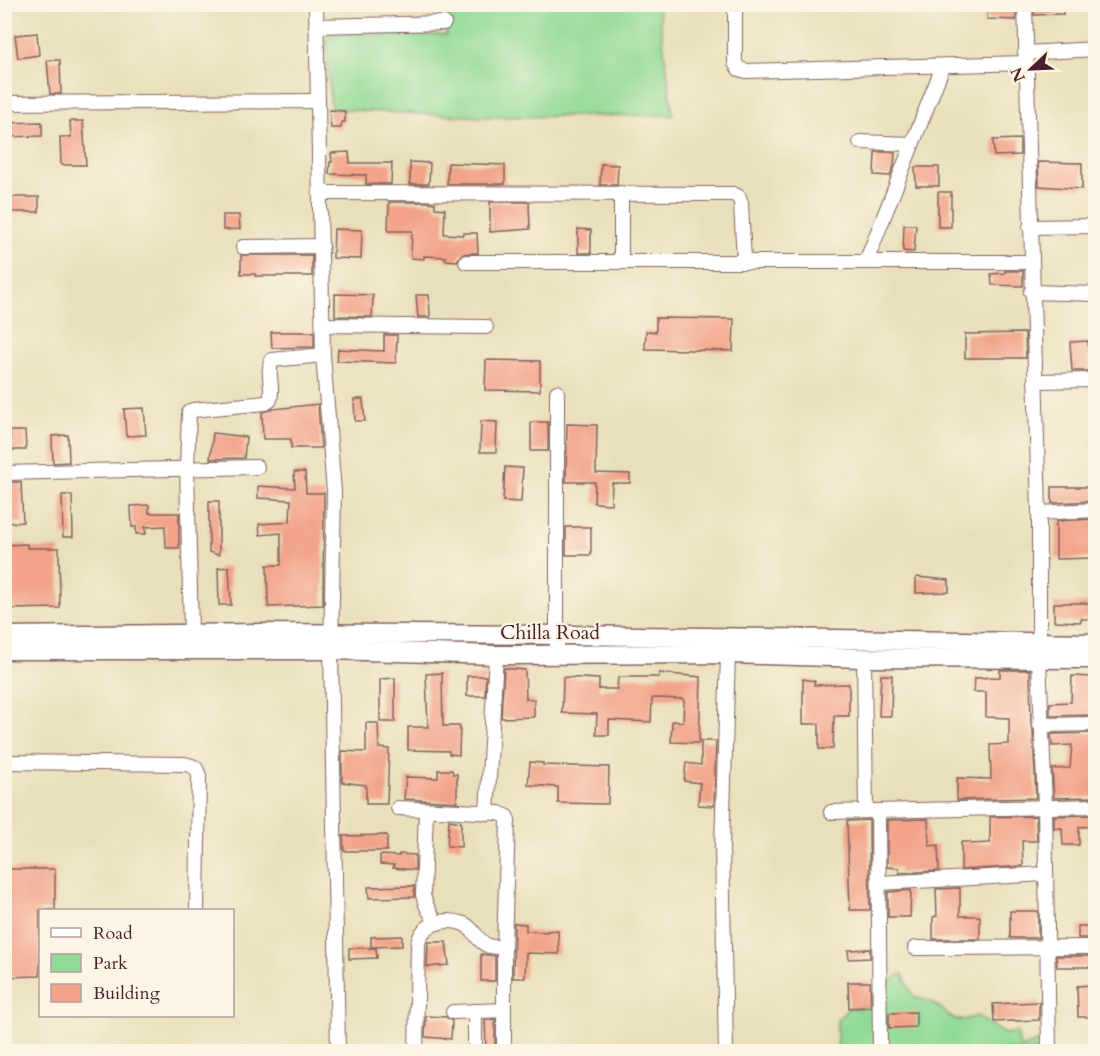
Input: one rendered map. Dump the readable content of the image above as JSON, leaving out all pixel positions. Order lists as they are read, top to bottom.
{
  "streets": {
    "main road": ["Chilla Road"]
  },
  "legend": ["Road", "Park", "Building"],
  "north": "bottom left"
}
